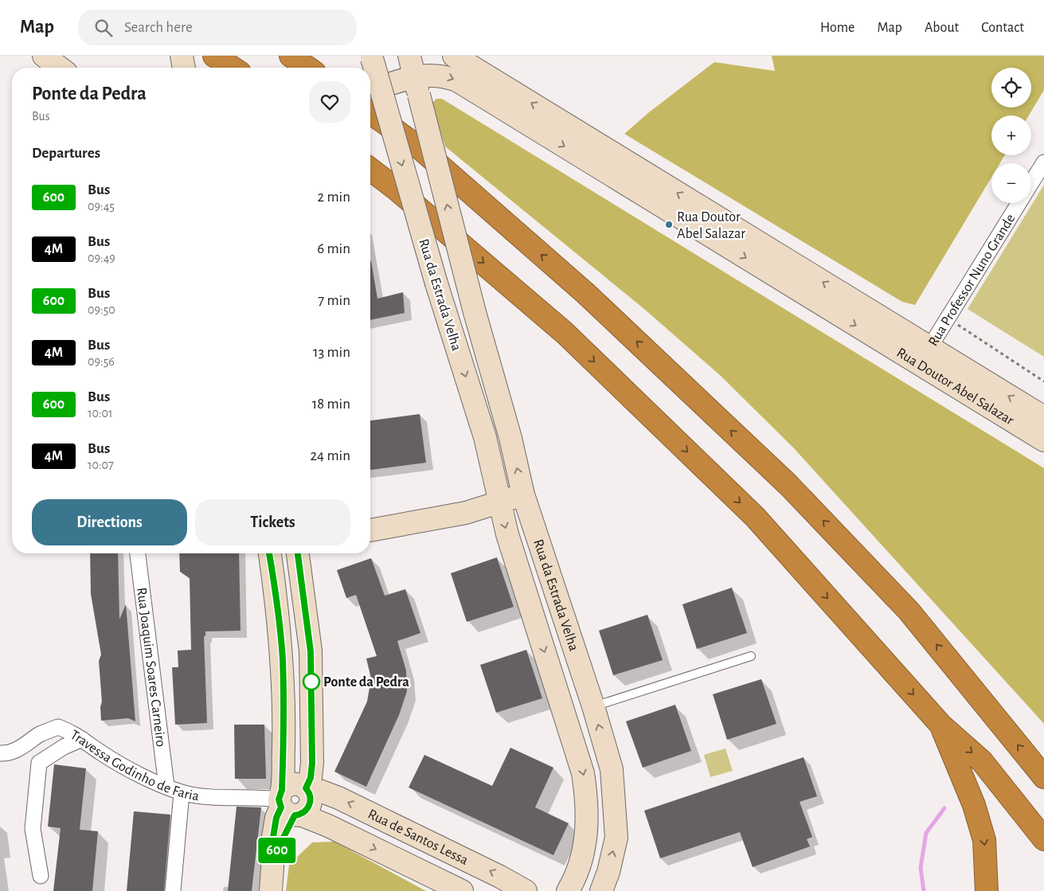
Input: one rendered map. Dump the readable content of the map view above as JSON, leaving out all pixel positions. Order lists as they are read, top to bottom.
{
  "streets": {
    "street": [
      "Rua Professor Nuno Grande",
      "Rua da Estrada Velha",
      "Rua Doutor Abel Salazar",
      "Rua Joaquim Soares Carneiro",
      "Travessa Godinho de Faria",
      "Rua de Santos Lessa"
    ]
  },
  "crossings": [
    ["Rua Professor Nuno Grande", "Rua Doutor Abel Salazar"],
    ["Rua da Estrada Velha", "Rua Doutor Abel Salazar"],
    ["Rua Joaquim Soares Carneiro", "Travessa Godinho de Faria"]
  ],
  "places": ["Rua Doutor Abel Salazar", "Ponte da Pedra"],
  "lines": ["bus line 600"],
  "page": {
    "header": "Map",
    "search": "Search here",
    "nav": [
      "Home",
      "Map",
      "About",
      "Contact"
    ],
    "on_map": "600",
    "map_buttons": ["+", "−"],
    "heading": [
      ["Ponte da Pedra", "Bus"],
      "Departures"
    ],
    "list": [
      {
        "mark": "600",
        "name": "Bus",
        "note": "09:45",
        "value": "2 min"
      },
      {
        "mark": "4M",
        "name": "Bus",
        "note": "09:49",
        "value": "6 min"
      },
      {
        "mark": "600",
        "name": "Bus",
        "note": "09:50",
        "value": "7 min"
      },
      {
        "mark": "4M",
        "name": "Bus",
        "note": "09:56",
        "value": "13 min"
      },
      {
        "mark": "600",
        "name": "Bus",
        "note": "10:01",
        "value": "18 min"
      },
      {
        "mark": "4M",
        "name": "Bus",
        "note": "10:07",
        "value": "24 min"
      }
    ],
    "buttons": ["Directions", "Tickets"]
  }
}
